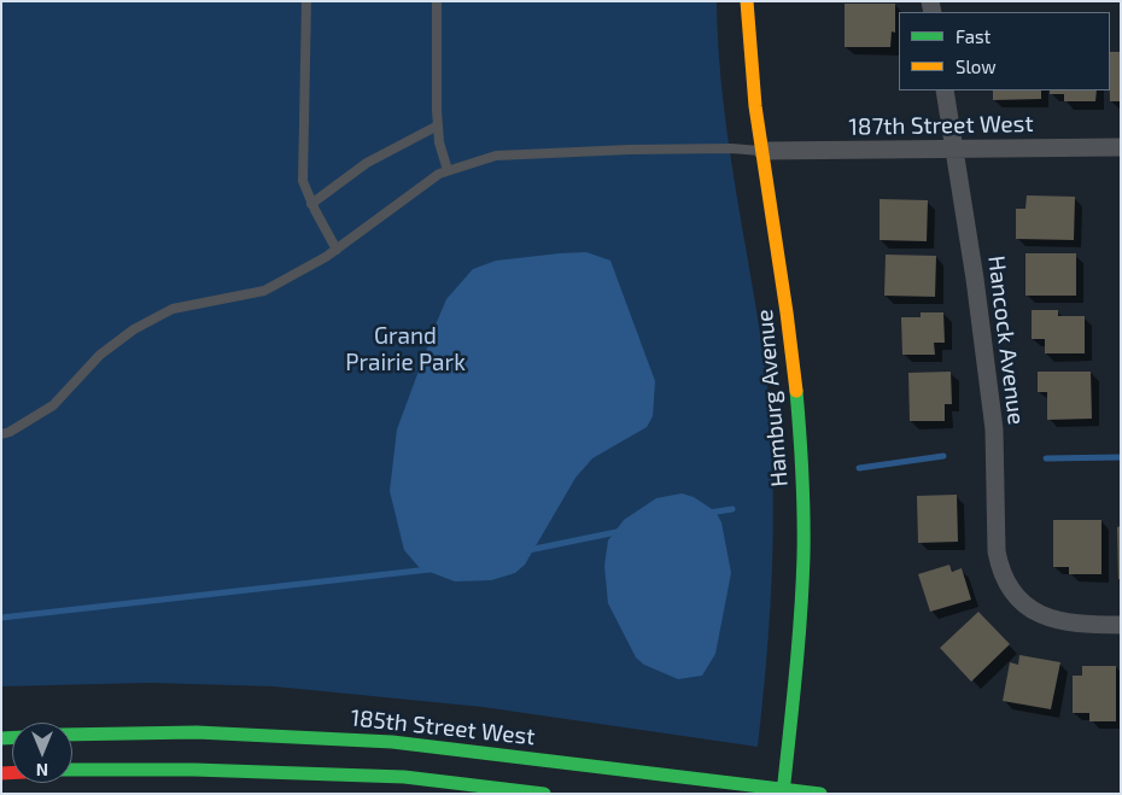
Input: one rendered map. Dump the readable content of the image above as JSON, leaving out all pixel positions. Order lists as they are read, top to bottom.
{
  "streets": {
    "street": [
      "187th Street West",
      "Hancock Avenue",
      "Hamburg Avenue",
      "185th Street West"
    ]
  },
  "crossings": [
    ["187th Street West", "Hancock Avenue"],
    ["187th Street West", "Hamburg Avenue"],
    ["Hamburg Avenue", "185th Street West"]
  ],
  "parks": ["Grand Prairie Park"],
  "legend": ["Fast", "Slow"],
  "north": "bottom"
}
